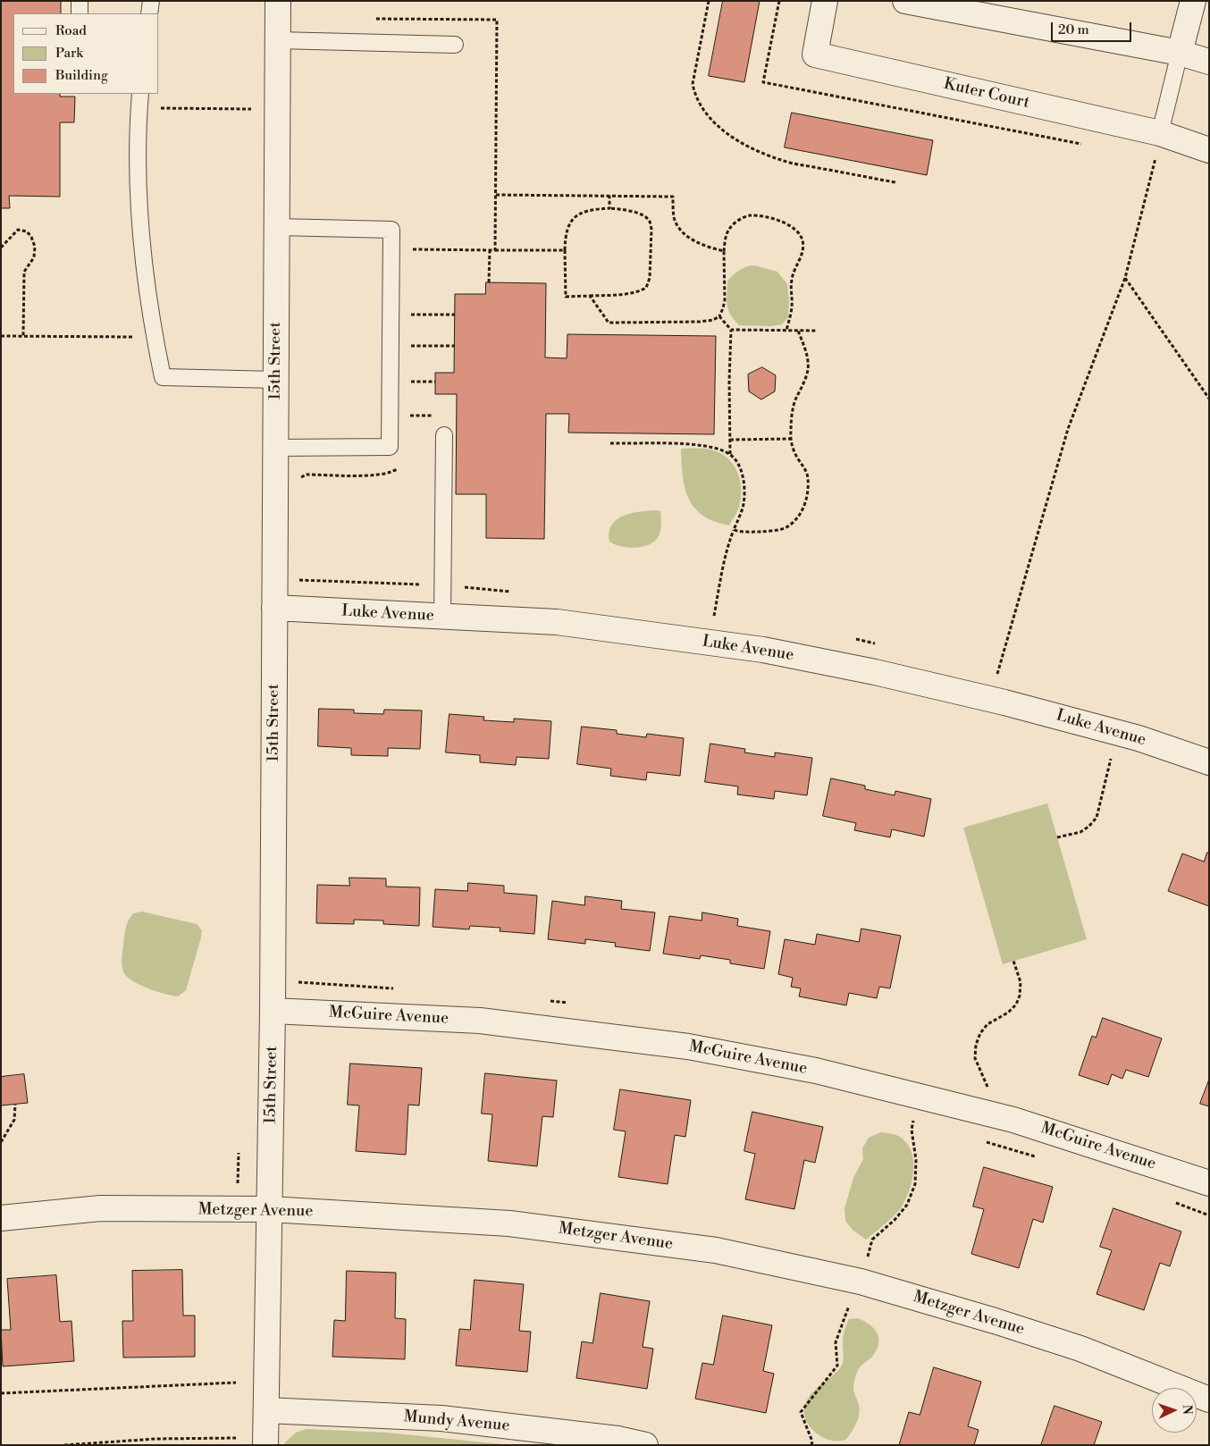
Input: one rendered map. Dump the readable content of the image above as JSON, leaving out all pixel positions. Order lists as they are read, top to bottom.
{
  "streets": {
    "street": [
      "Kuter Court",
      "15th Street",
      "Luke Avenue",
      "McGuire Avenue",
      "Metzger Avenue",
      "Mundy Avenue"
    ]
  },
  "crossings": [
    ["15th Street", "Luke Avenue"],
    ["15th Street", "McGuire Avenue"],
    ["15th Street", "Metzger Avenue"],
    ["15th Street", "Mundy Avenue"]
  ],
  "legend": ["Road", "Park", "Building"],
  "scale_bar": "20 m",
  "north": "right"
}
